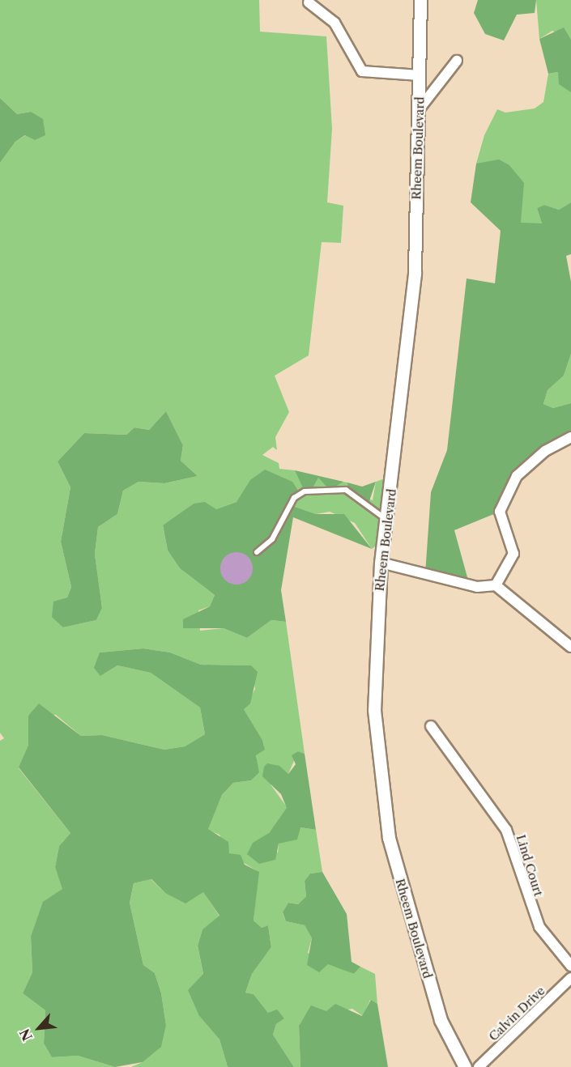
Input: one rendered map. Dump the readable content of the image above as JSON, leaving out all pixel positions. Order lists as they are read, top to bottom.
{
  "streets": {
    "street": ["Rheem Boulevard", "Lind Court", "Calvin Drive"]
  },
  "north": "bottom left"
}
